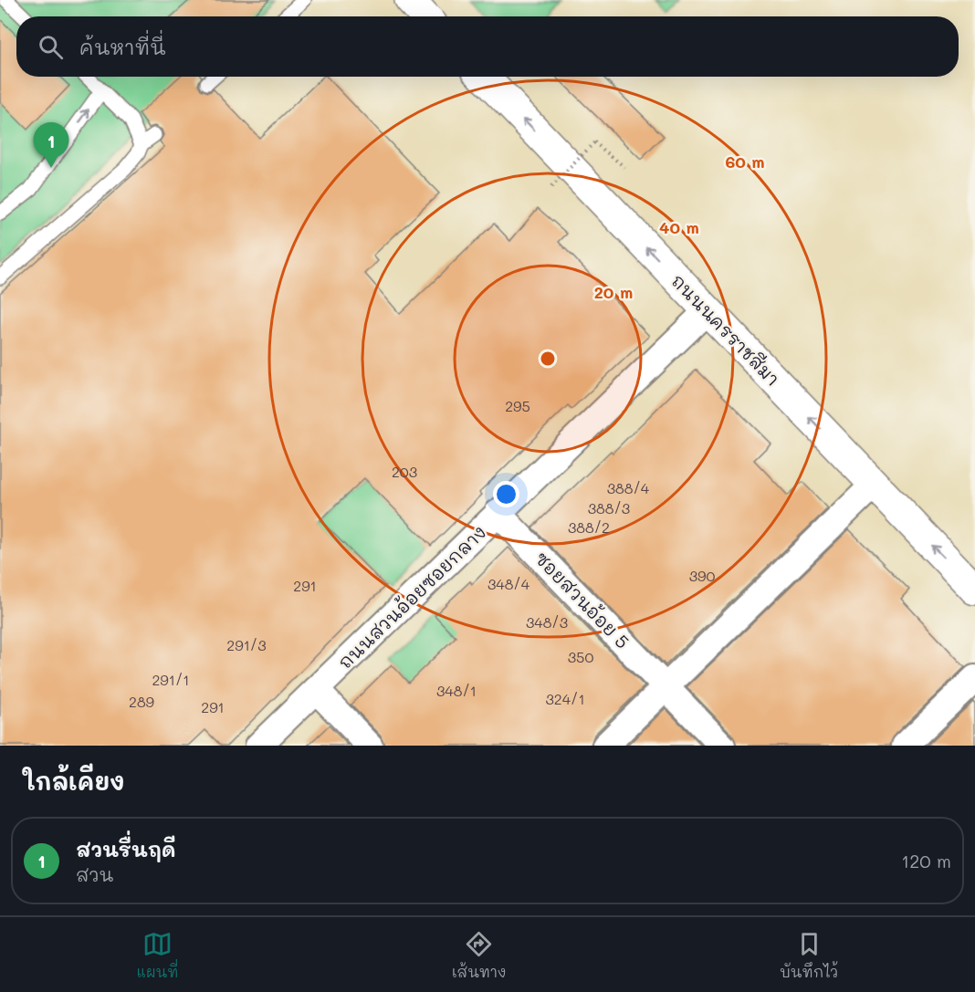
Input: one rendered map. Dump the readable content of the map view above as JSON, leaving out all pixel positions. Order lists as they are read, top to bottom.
{
  "streets": {
    "main road": ["ถนนนครราชสีมา"],
    "street": ["ถนนสวนอ้อยซอยกลาง", "ซอยสวนอ้อย 5"]
  },
  "crossings": [
    ["ถนนนครราชสีมา", "ถนนสวนอ้อยซอยกลาง"],
    ["ถนนสวนอ้อยซอยกลาง", "ซอยสวนอ้อย 5"]
  ],
  "one_way": ["ถนนนครราชสีมา"],
  "house_numbers": [
    "295",
    "203",
    "388/4",
    "388/3",
    "388/2",
    "390",
    "348/4",
    "291",
    "348/3",
    "291/3",
    "350",
    "291/1",
    "348/1",
    "324/1",
    "289",
    "291"
  ],
  "page": {
    "search": "ค้นหาที่นี่",
    "pins": "1",
    "heading": "ใกล้เคียง",
    "list": [
      {
        "mark": "1",
        "name": "สวนรื่นฤดี",
        "note": "สวน",
        "value": "120 m"
      }
    ],
    "nav": ["แผนที่", "เส้นทาง", "บันทึกไว้"]
  },
  "rings": ["60 m", "40 m", "20 m"]
}
